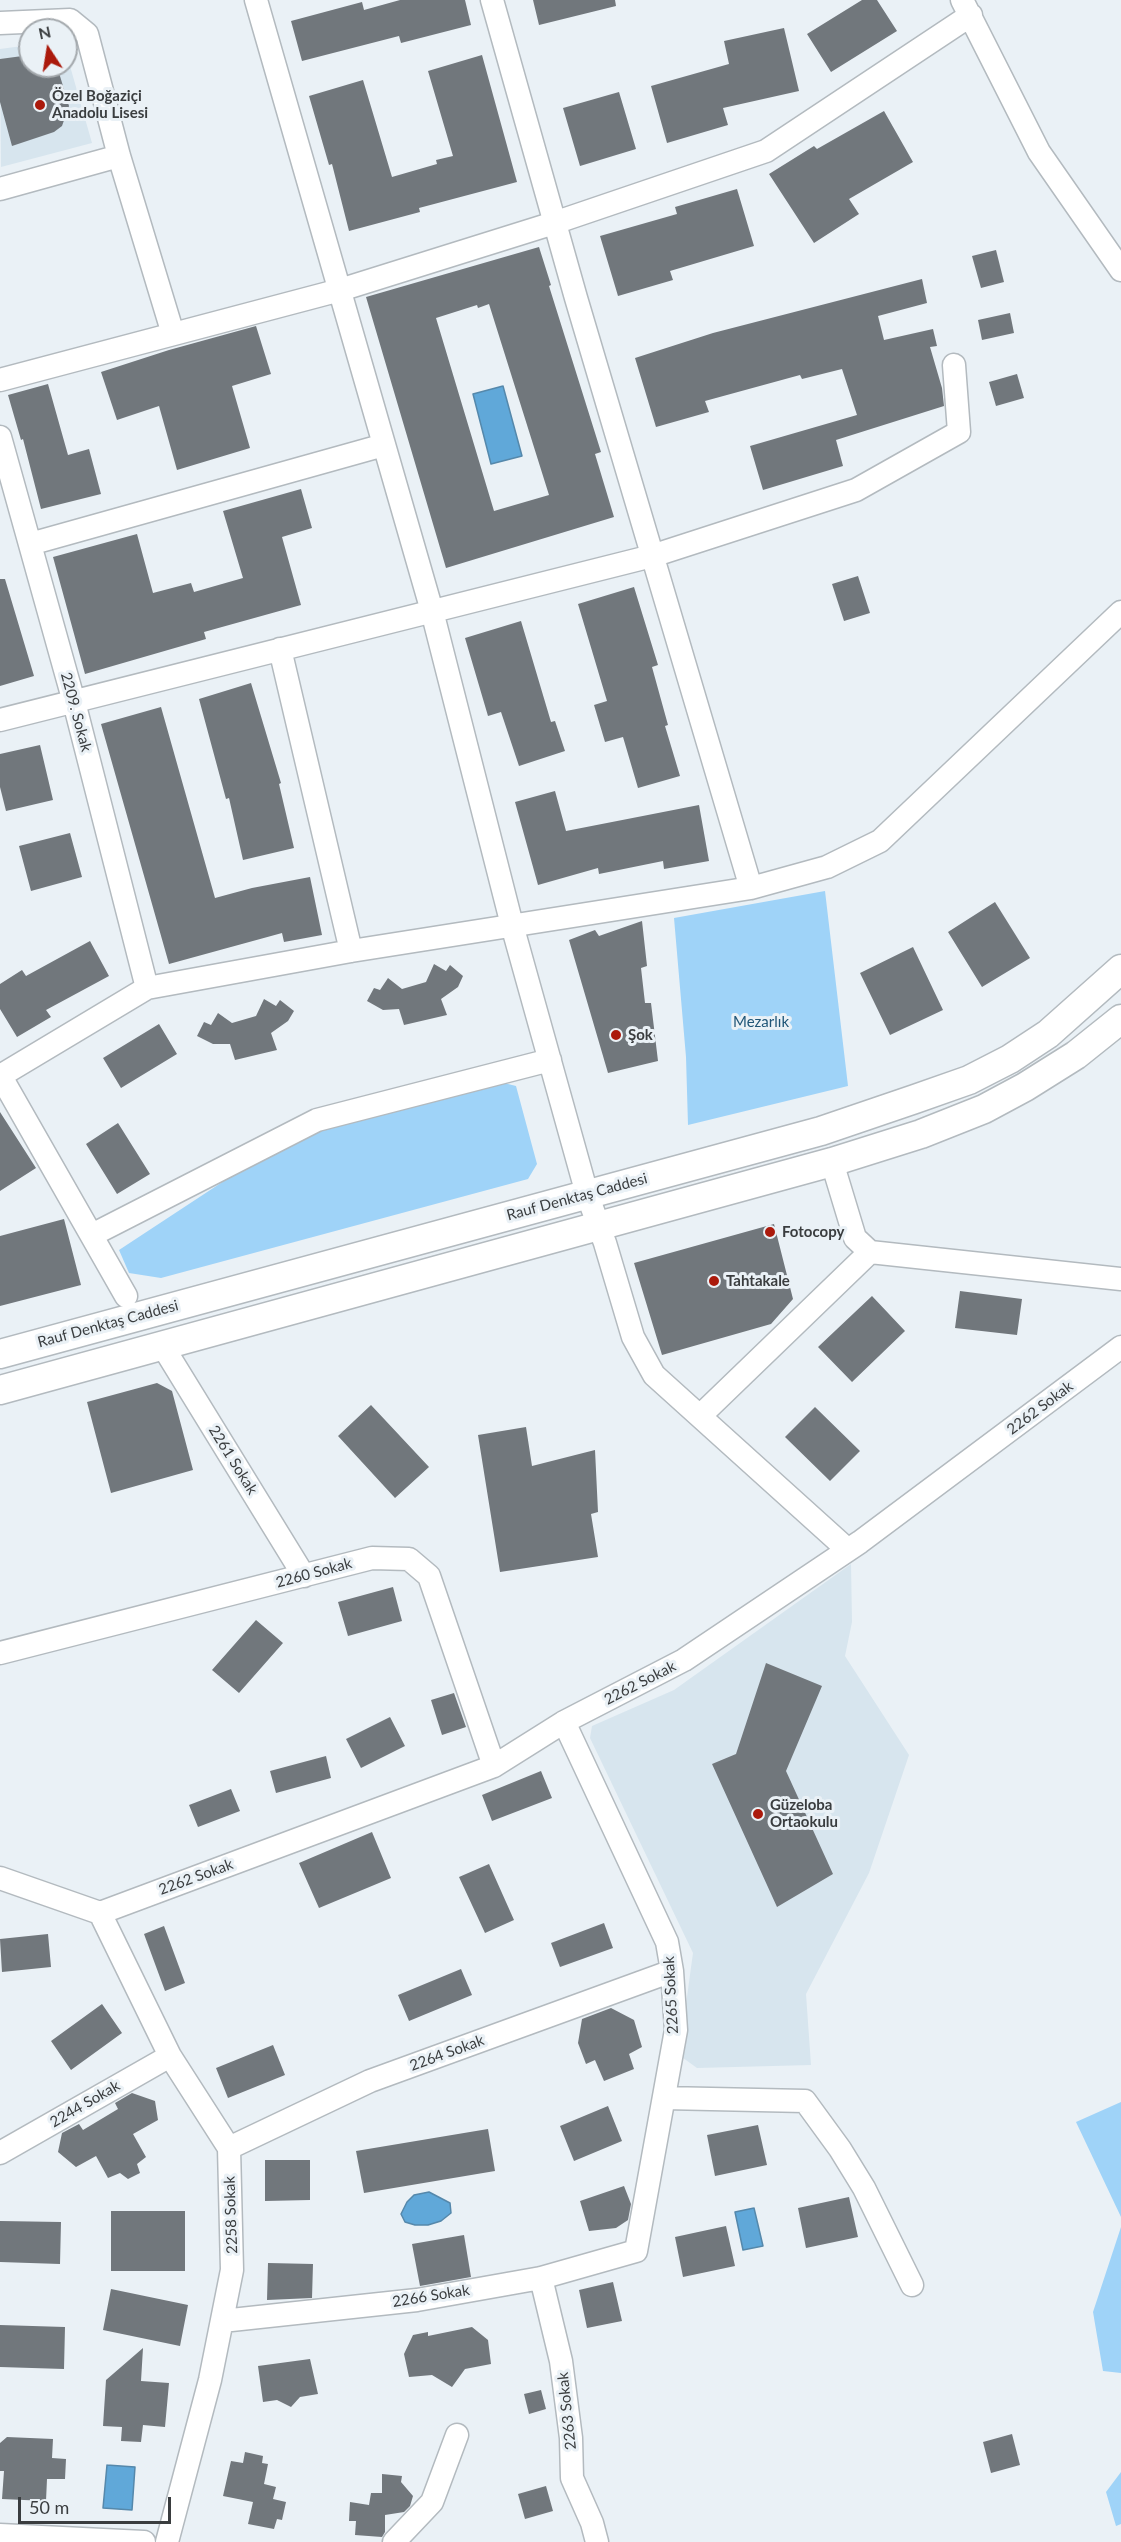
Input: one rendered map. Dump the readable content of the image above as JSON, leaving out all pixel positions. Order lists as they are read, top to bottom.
{
  "streets": {
    "main road": ["Rauf Denktaş Caddesi"],
    "street": [
      "2209. Sokak",
      "2262 Sokak",
      "2261 Sokak",
      "2260 Sokak",
      "2265 Sokak",
      "2264 Sokak",
      "2244 Sokak",
      "2258 Sokak",
      "2266 Sokak",
      "2263 Sokak"
    ]
  },
  "crossings": [
    ["2262 Sokak", "2260 Sokak"],
    ["2262 Sokak", "2265 Sokak"],
    ["2261 Sokak", "2260 Sokak"],
    ["2265 Sokak", "2264 Sokak"],
    ["2265 Sokak", "2266 Sokak"],
    ["2264 Sokak", "2258 Sokak"],
    ["2258 Sokak", "2266 Sokak"],
    ["2266 Sokak", "2263 Sokak"]
  ],
  "parks": ["Mezarlık"],
  "places": [
    "Özel Boğaziçi Anadolu Lisesi",
    "Şok",
    "Fotocopy",
    "Tahtakale",
    "Güzeloba Ortaokulu"
  ],
  "scale_bar": "50 m",
  "north": "top"
}
